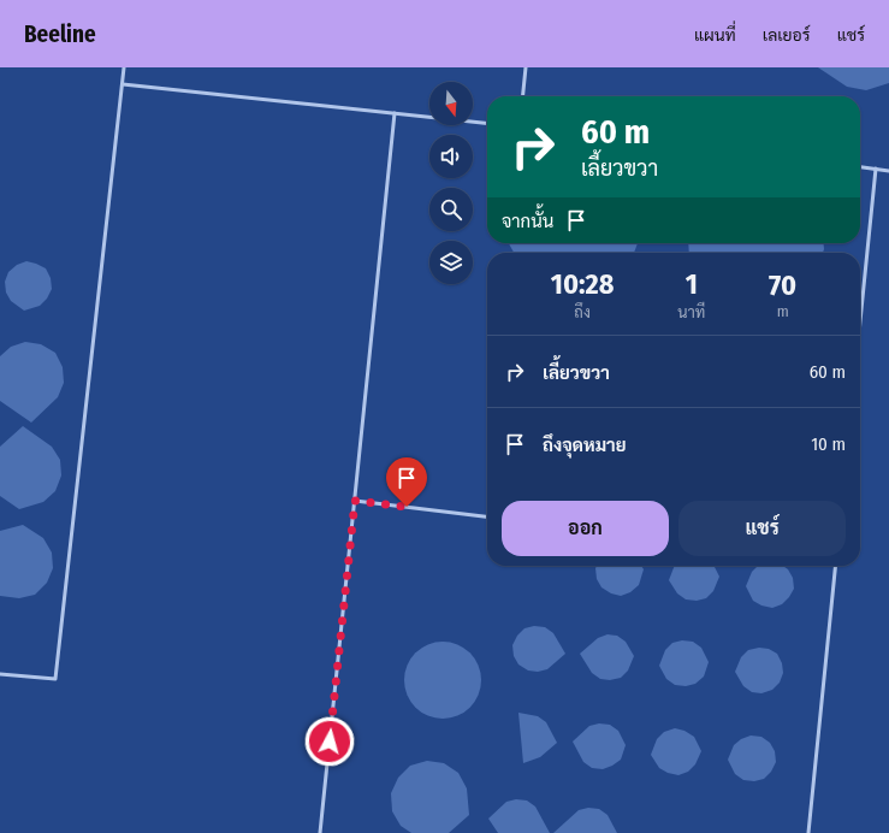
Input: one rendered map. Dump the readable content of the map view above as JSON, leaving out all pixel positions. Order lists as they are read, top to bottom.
{
  "north": "bottom",
  "page": {
    "header": "Beeline",
    "nav": ["แผนที่", "เลเยอร์", "แชร์"],
    "turn": ["60 m", "เลี้ยวขวา"],
    "then": "จากนั้น",
    "eta": [
      "10:28",
      "ถึง",
      "1",
      "นาที",
      "70",
      "m"
    ],
    "list": [
      {
        "name": "เลี้ยวขวา",
        "value": "60 m"
      },
      {
        "name": "ถึงจุดหมาย",
        "value": "10 m"
      }
    ],
    "buttons": ["ออก", "แชร์"]
  }
}
